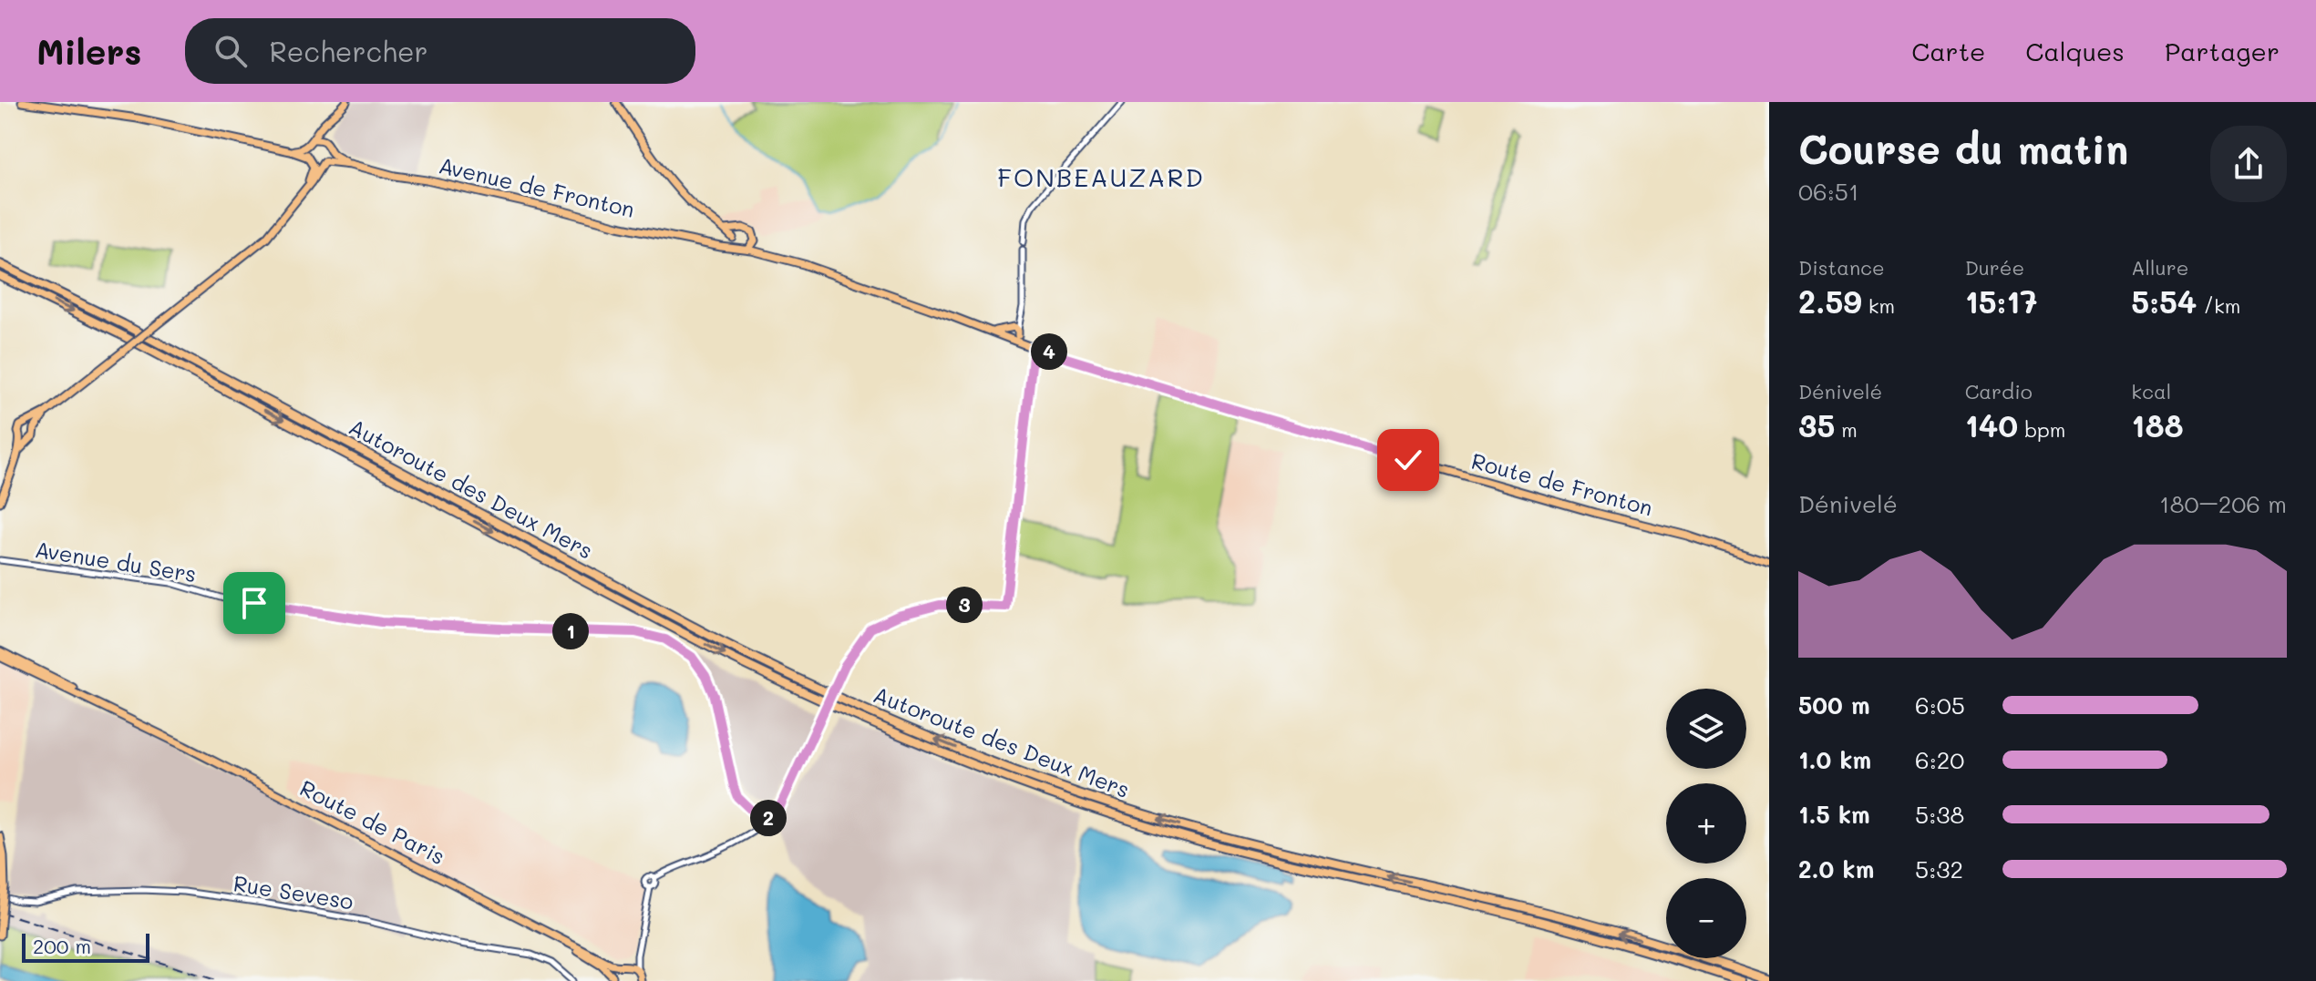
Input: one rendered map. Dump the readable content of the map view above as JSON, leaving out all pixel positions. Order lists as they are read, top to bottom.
{
  "streets": {
    "highway": ["Autoroute des Deux Mers"],
    "main road": ["Avenue de Fronton", "Route de Fronton", "Route de Paris"],
    "street": ["Avenue du Sers", "Rue Seveso"]
  },
  "crossings": [
    ["Avenue de Fronton", "Route de Fronton"]
  ],
  "districts": ["FONBEAUZARD"],
  "scale_bar": "200 m",
  "page": {
    "header": "Milers",
    "search": "Rechercher",
    "nav": ["Carte", "Calques", "Partager"],
    "heading": ["Course du matin", "06:51"],
    "stats": [
      ["Distance", "2.59 km"],
      ["Durée", "15:17"],
      ["Allure", "5:54 /km"],
      ["Dénivelé", "35 m"],
      ["Cardio", "140 bpm"],
      ["kcal", "188"]
    ],
    "pins": [
      "4",
      "3",
      "1",
      "2"
    ],
    "chart": ["Dénivelé", "180–206 m"],
    "list": [
      {
        "name": "500 m",
        "note": "6:05"
      },
      {
        "name": "1.0 km",
        "note": "6:20"
      },
      {
        "name": "1.5 km",
        "note": "5:38"
      },
      {
        "name": "2.0 km",
        "note": "5:32"
      }
    ],
    "map_buttons": ["+", "−"],
    "scale": "200 m"
  }
}
